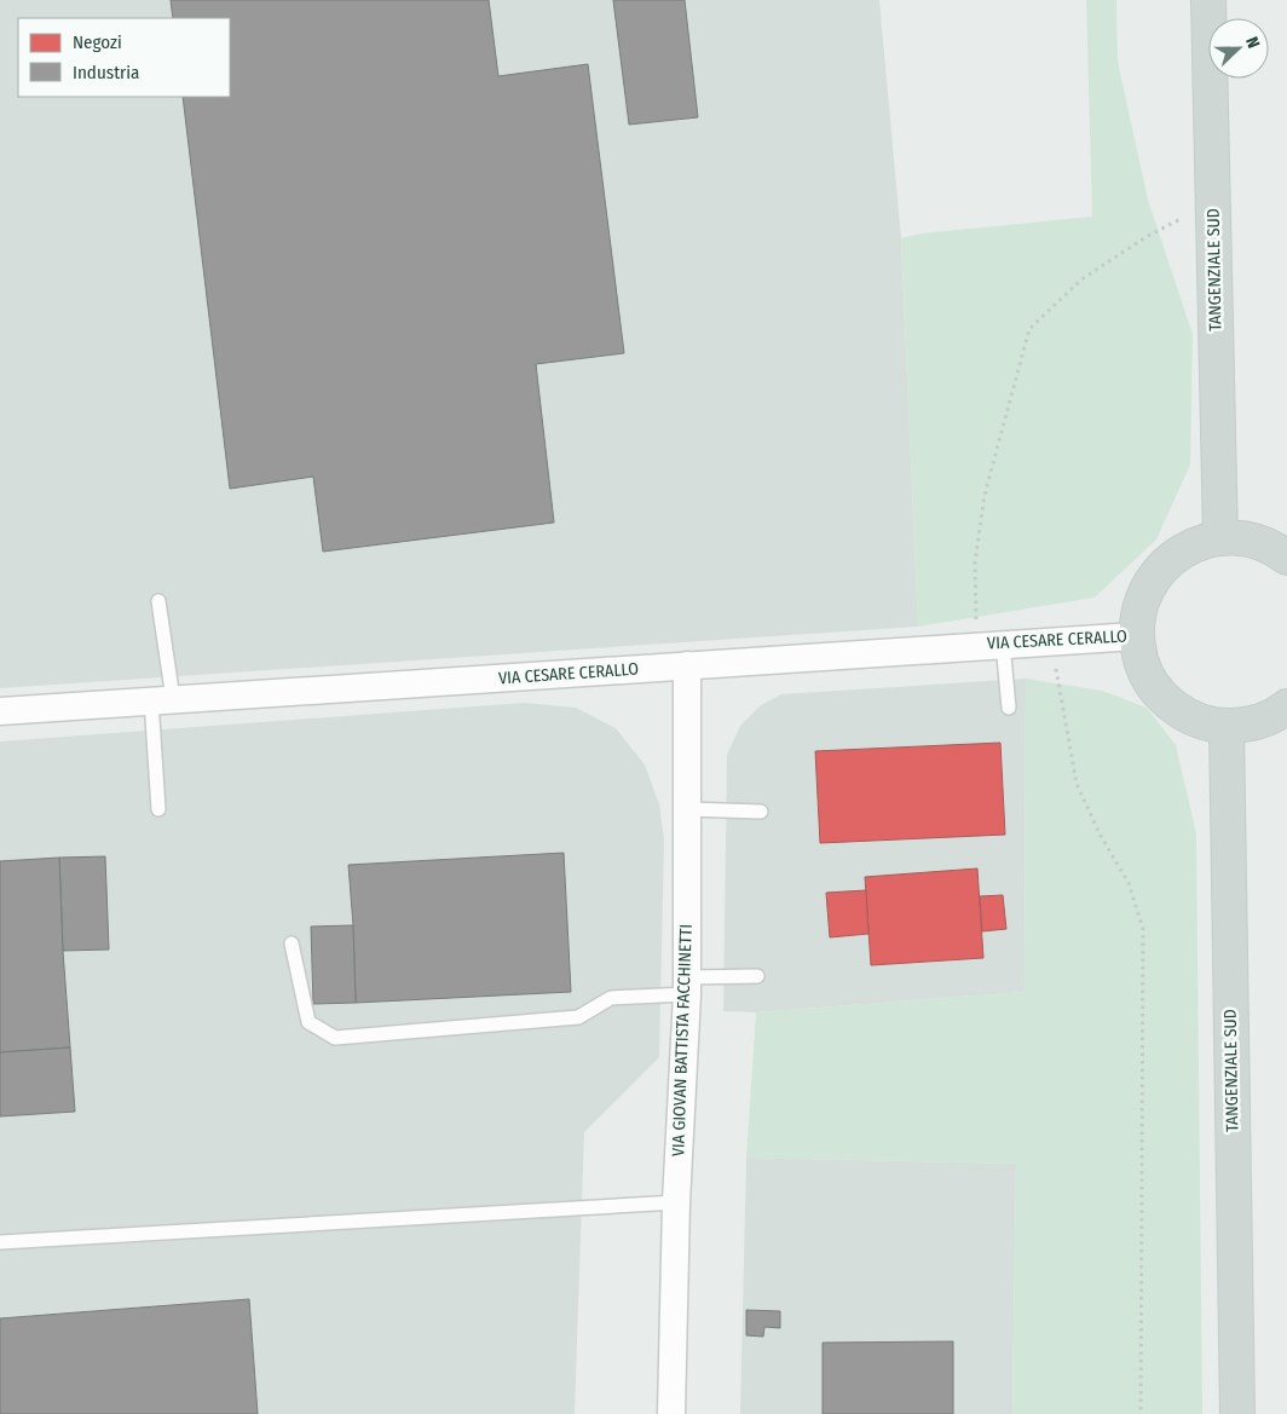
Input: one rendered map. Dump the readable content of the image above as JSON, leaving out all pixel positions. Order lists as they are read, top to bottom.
{
  "streets": {
    "main road": ["TANGENZIALE SUD"],
    "street": ["VIA CESARE CERALLO", "VIA GIOVAN BATTISTA FACCHINETTI"]
  },
  "crossings": [
    ["VIA CESARE CERALLO", "VIA GIOVAN BATTISTA FACCHINETTI"]
  ],
  "legend": ["Negozi", "Industria"],
  "north": "right"
}
